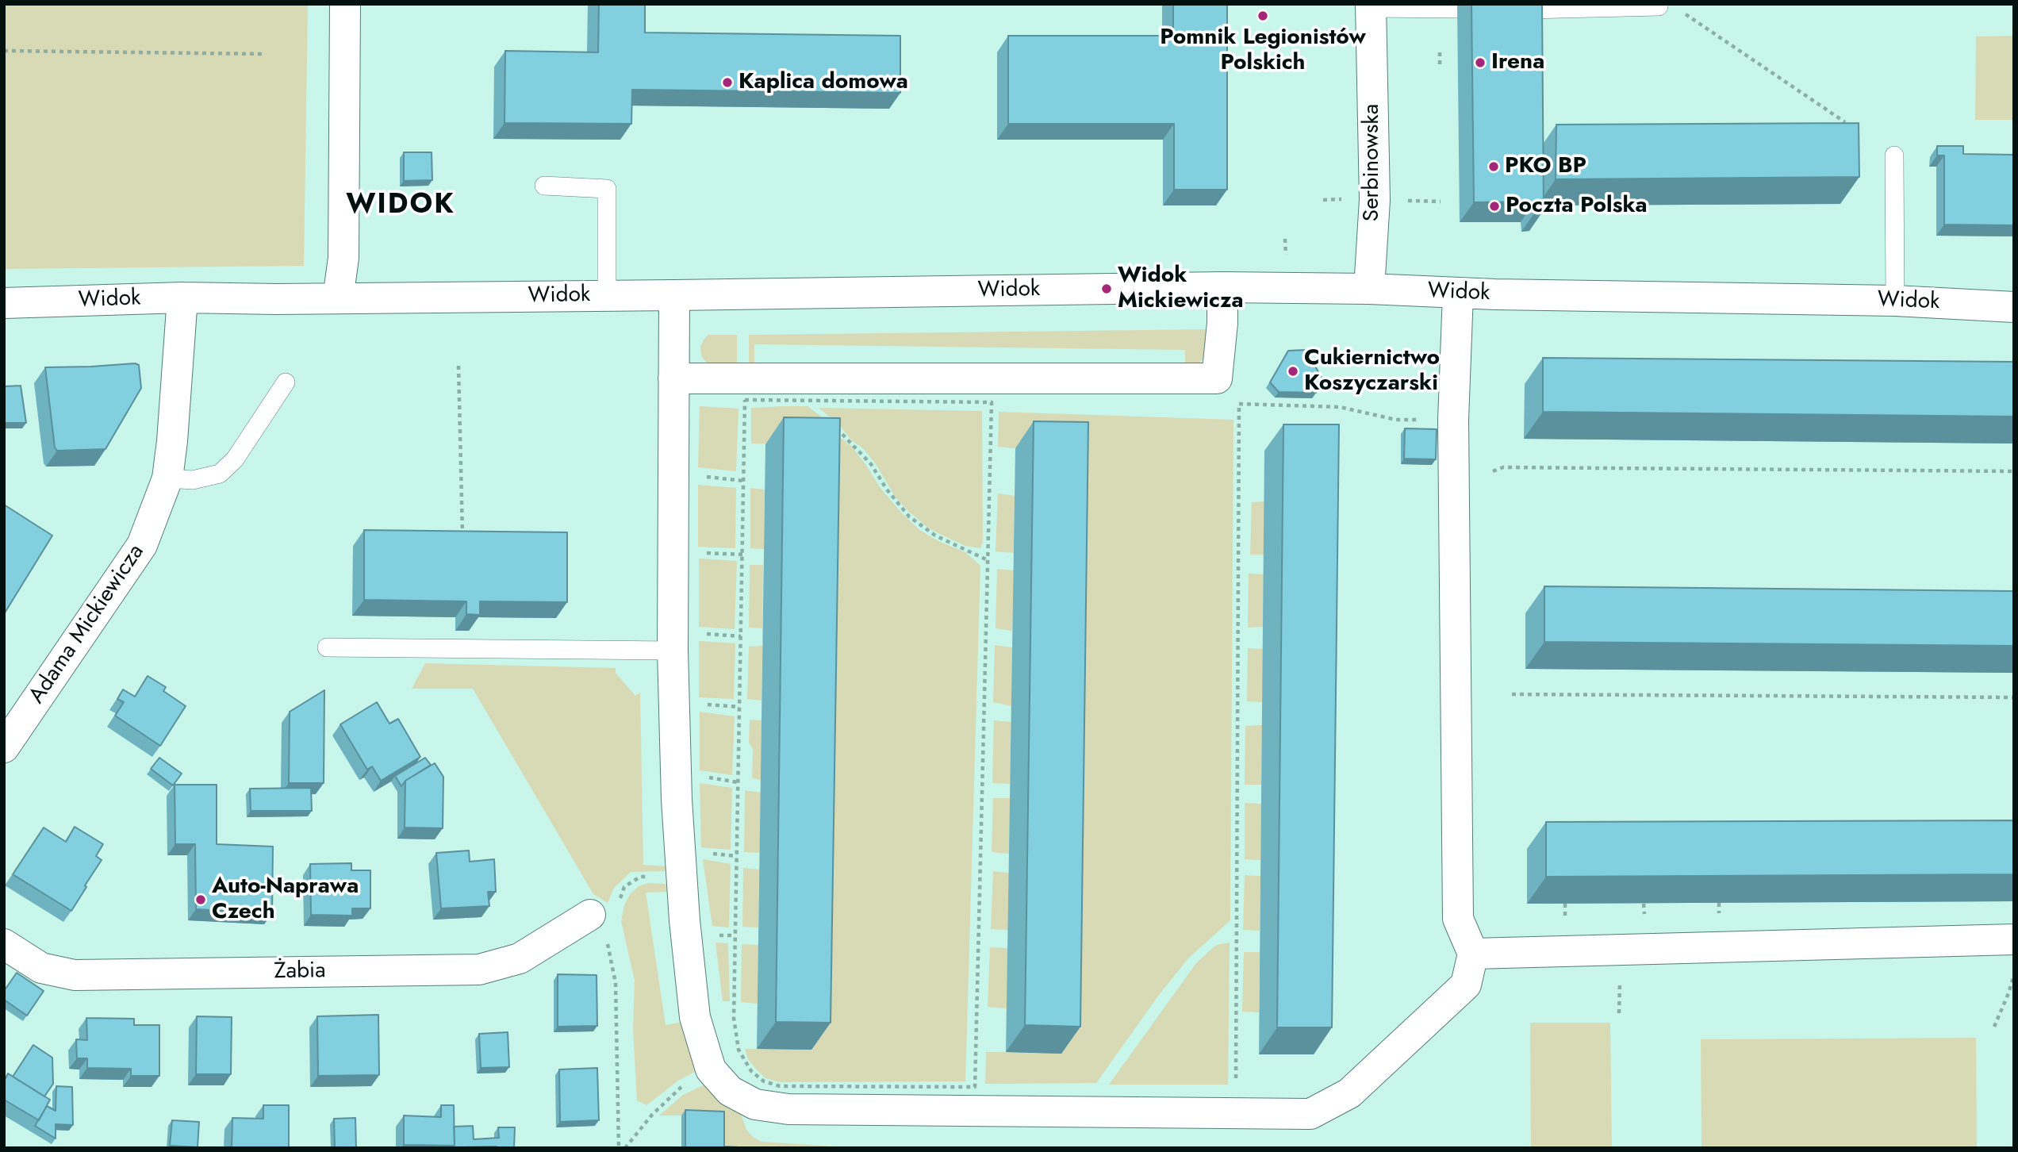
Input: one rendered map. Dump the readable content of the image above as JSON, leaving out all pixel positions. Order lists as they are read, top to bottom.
{
  "streets": {
    "street": [
      "Serbinowska",
      "Widok",
      "Adama Mickiewicza",
      "Żabia"
    ]
  },
  "crossings": [
    ["Serbinowska", "Widok"],
    ["Widok", "Adama Mickiewicza"]
  ],
  "districts": ["WIDOK"],
  "places": [
    "Pomnik Legionistów Polskich",
    "Irena",
    "Kaplica domowa",
    "PKO BP",
    "Poczta Polska",
    "Widok Mickiewicza",
    "Cukiernictwo Koszyczarski",
    "Auto-Naprawa Czech"
  ]
}
